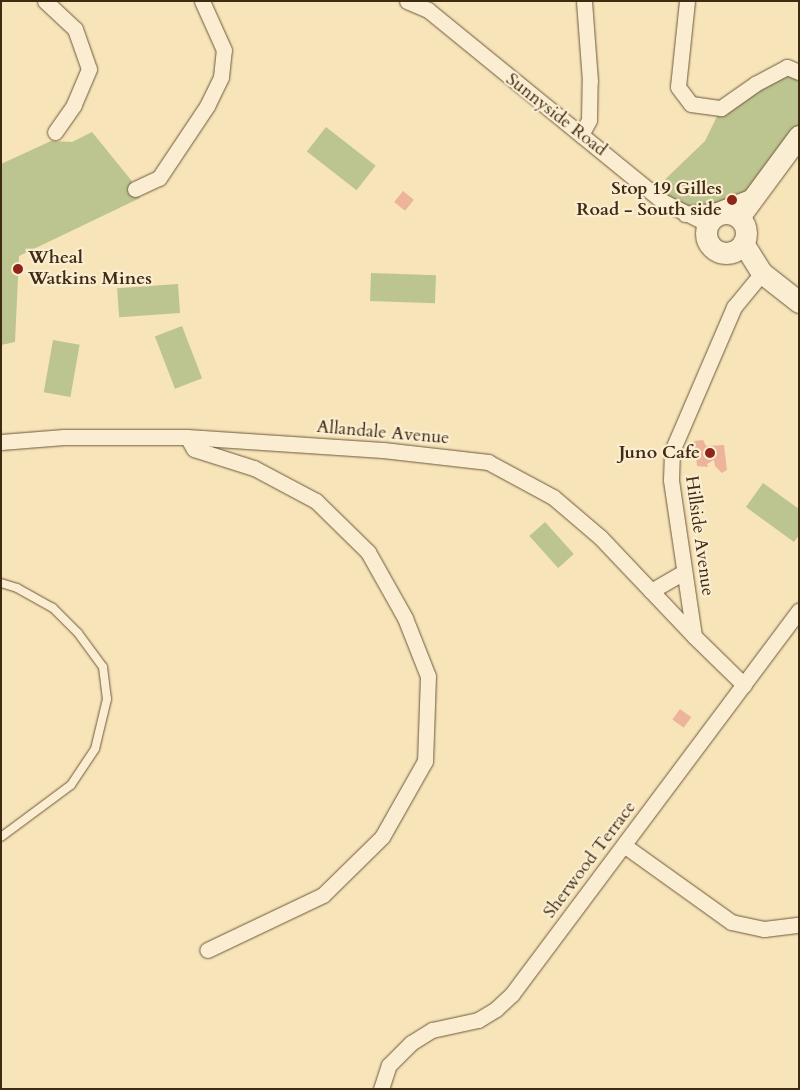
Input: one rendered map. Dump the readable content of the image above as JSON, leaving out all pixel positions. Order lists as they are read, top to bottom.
{
  "streets": {
    "street": [
      "Sunnyside Road",
      "Allandale Avenue",
      "Hillside Avenue",
      "Sherwood Terrace"
    ]
  },
  "crossings": [
    ["Allandale Avenue", "Hillside Avenue"]
  ],
  "places": ["Stop 19 Gilles Road - South side", "Wheal Watkins Mines", "Juno Cafe"]
}
